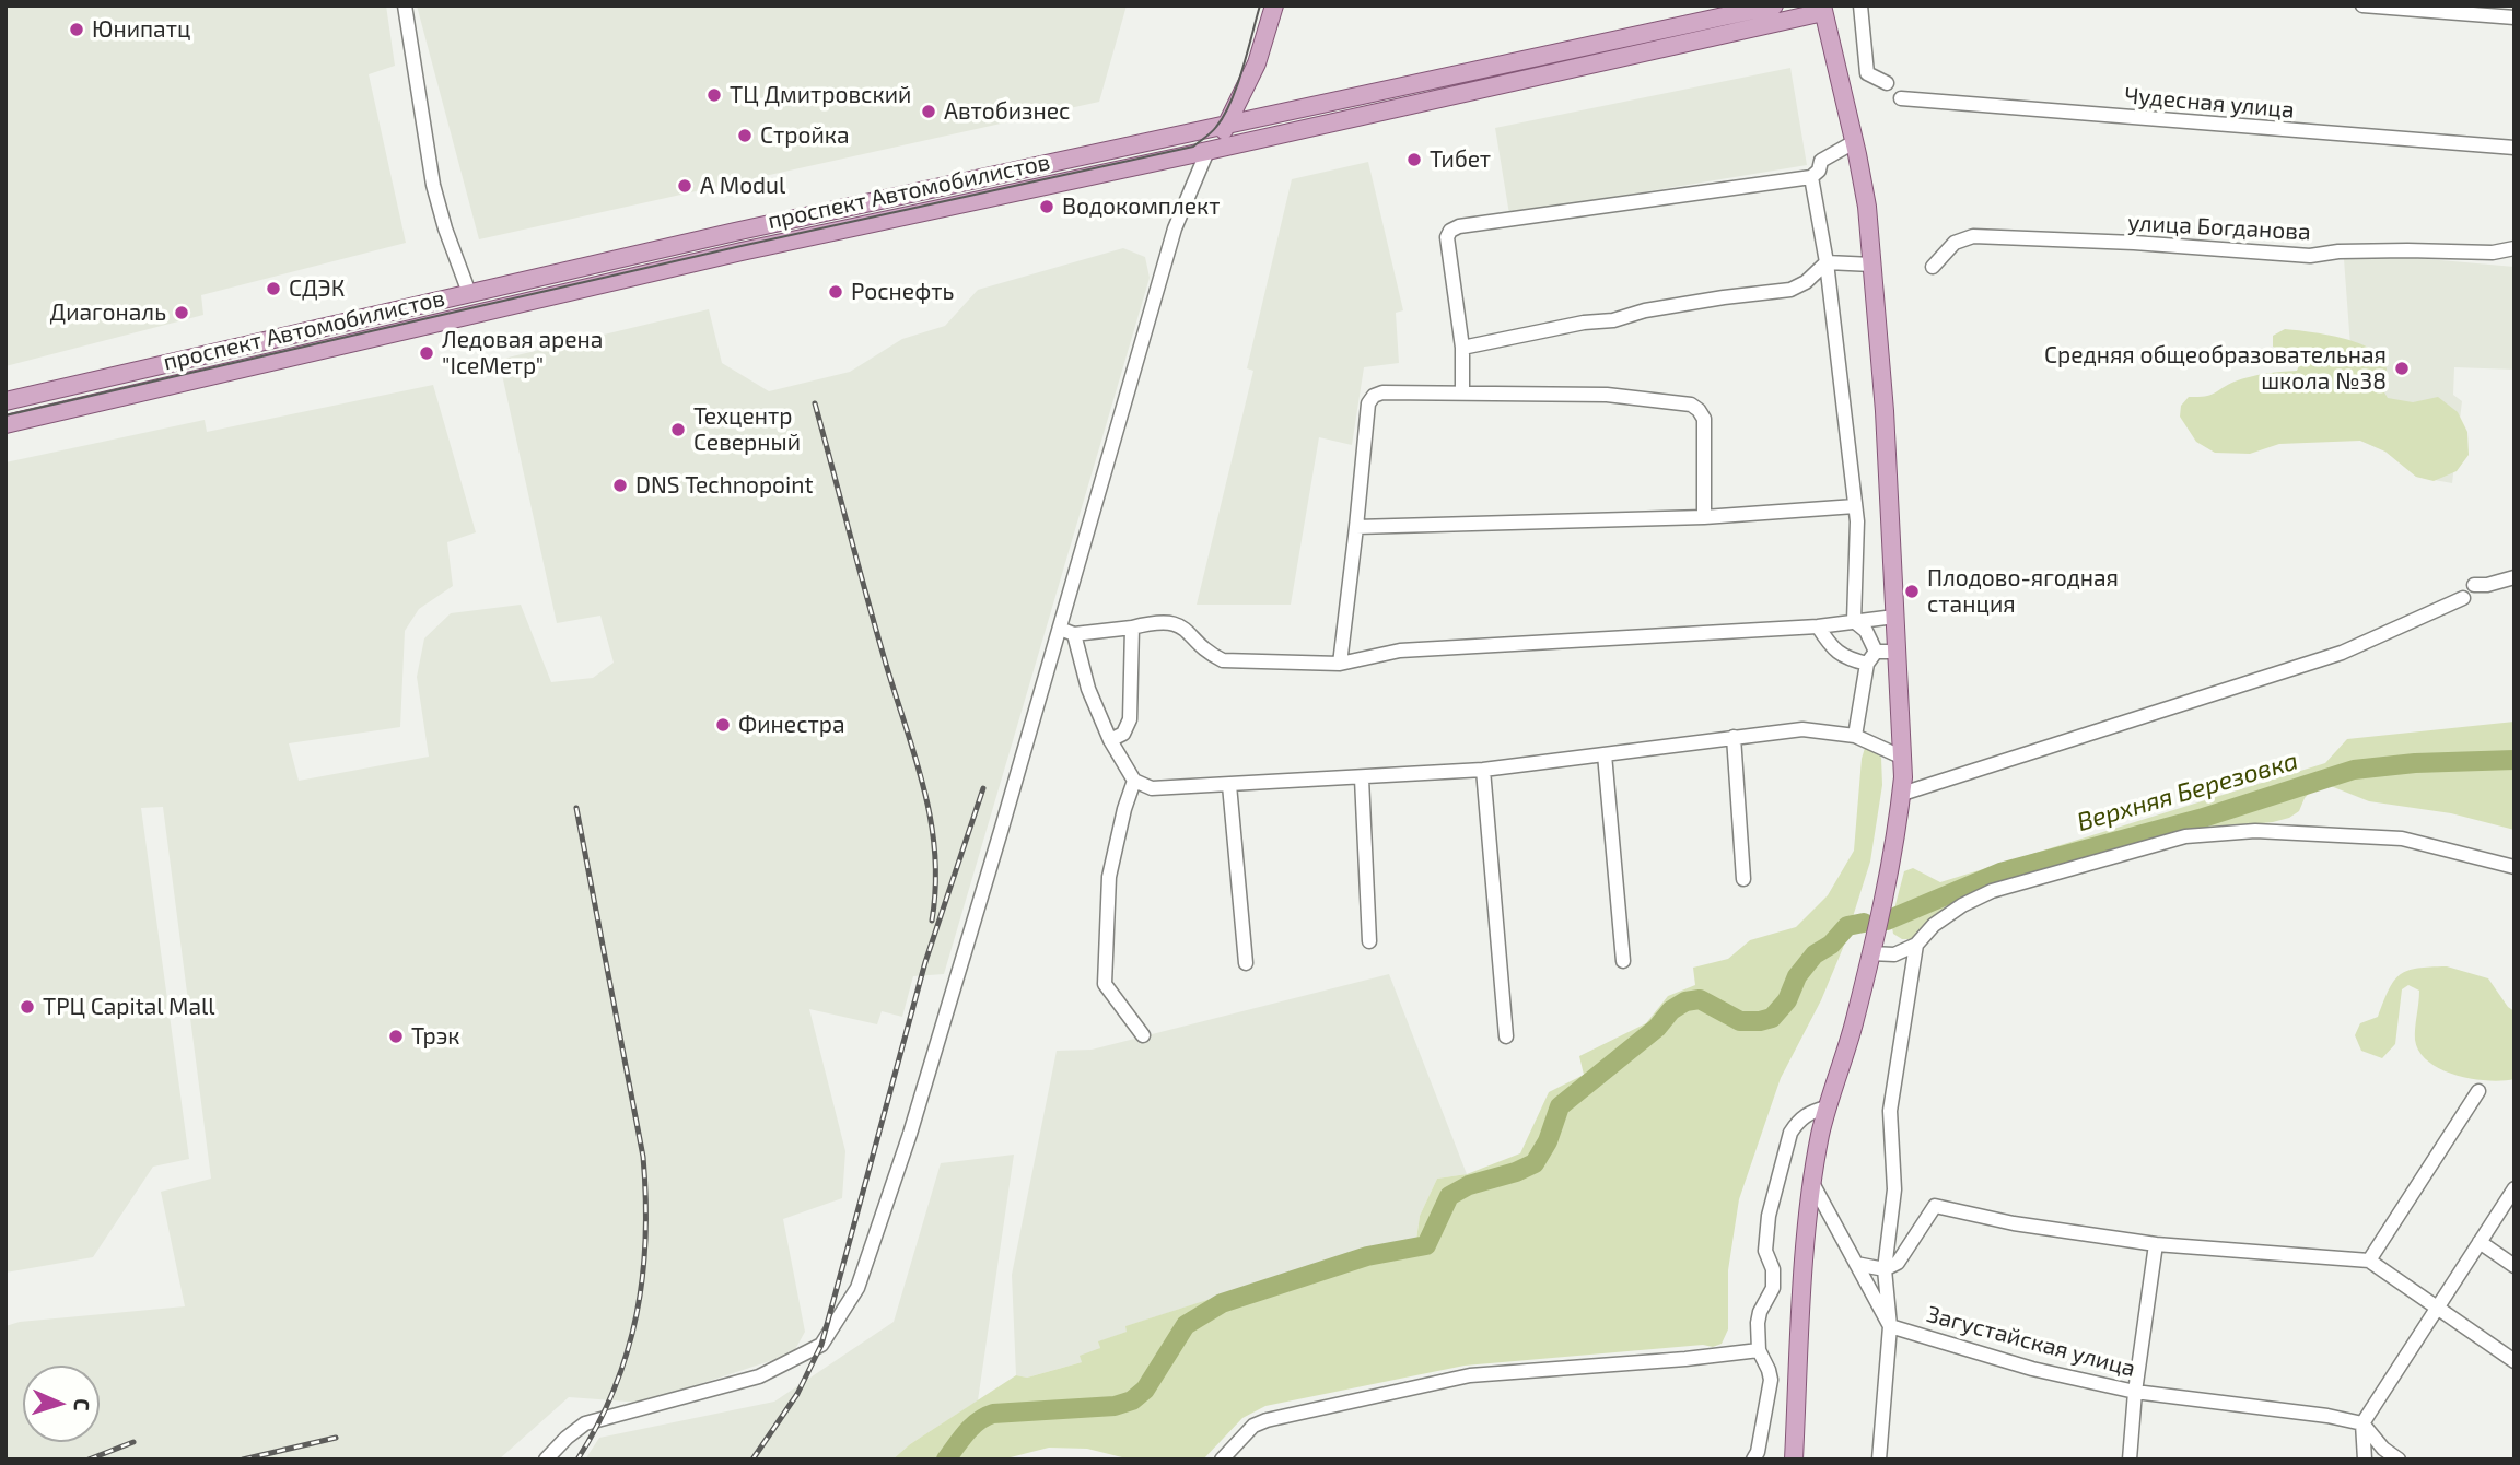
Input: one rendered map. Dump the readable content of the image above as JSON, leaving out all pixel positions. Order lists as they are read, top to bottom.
{
  "streets": {
    "main road": ["проспект Автомобилистов"],
    "street": ["Чудесная улица", "улица Богданова", "Загустайская улица"]
  },
  "water": ["Верхняя Березовка"],
  "places": [
    "Юнипатц",
    "ТЦ Дмитровский",
    "Автобизнес",
    "Стройка",
    "Тибет",
    "A Modul",
    "Водокомплект",
    "СДЭК",
    "Роснефть",
    "Диагональ",
    "Ледовая арена \"IceМетр\"",
    "Средняя общеобразовательная школа №38",
    "Техцентр Северный",
    "DNS Technopoint",
    "Плодово-ягодная станция",
    "Финестра",
    "ТРЦ Capital Mall",
    "Трэк"
  ],
  "north": "right"
}
